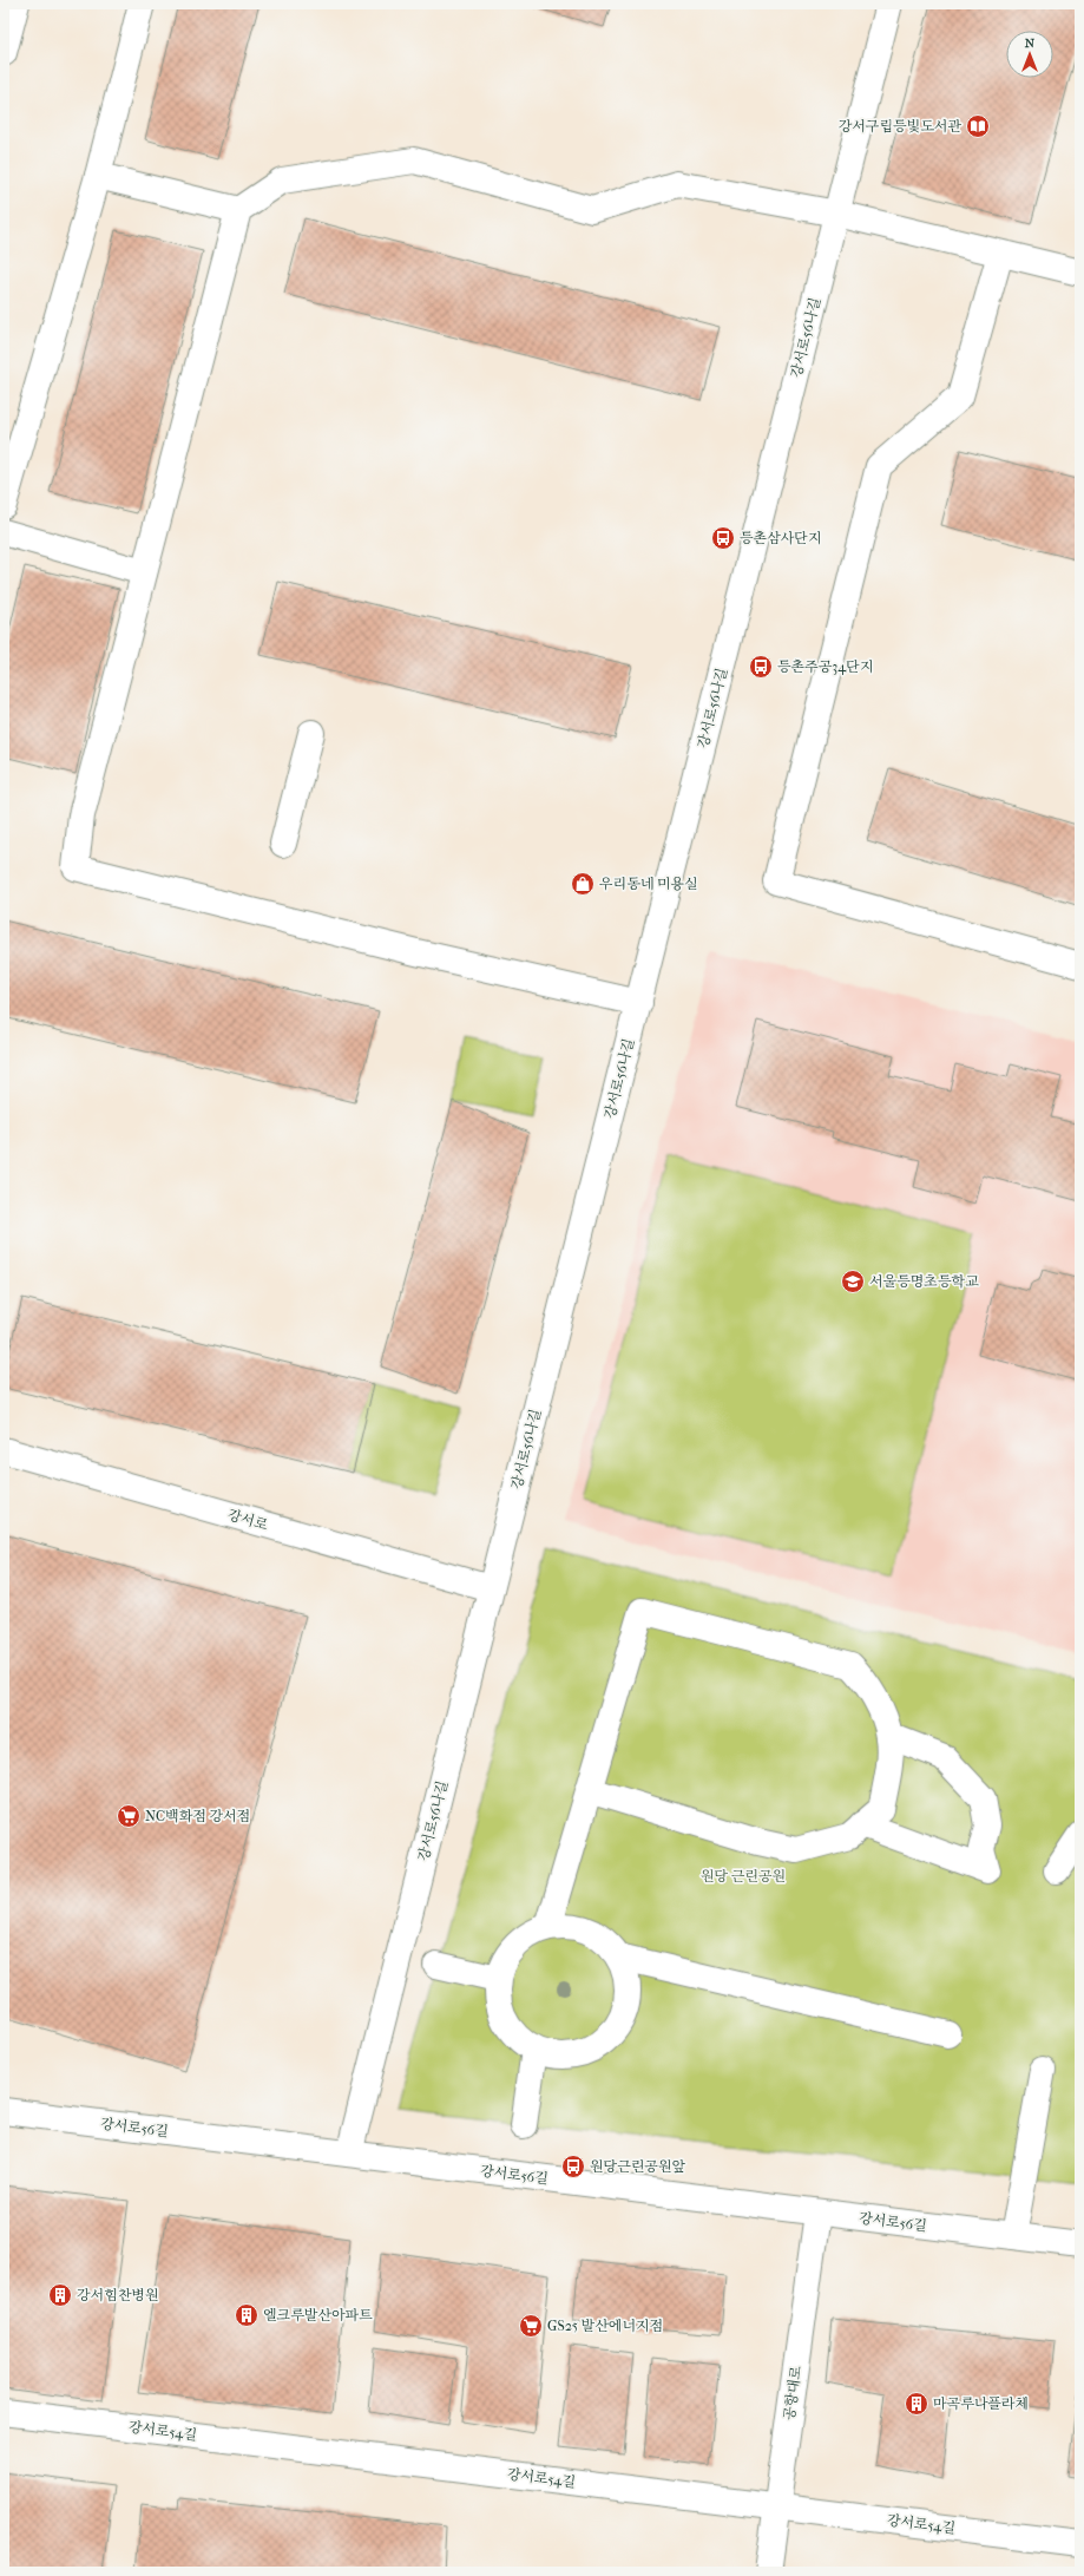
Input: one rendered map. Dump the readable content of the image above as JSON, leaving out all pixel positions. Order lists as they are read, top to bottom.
{
  "streets": {
    "street": [
      "강서로56나길",
      "강서로",
      "강서로56길",
      "공항대로",
      "강서로54길"
    ]
  },
  "crossings": [
    ["강서로56나길", "강서로"],
    ["강서로56나길", "강서로56길"],
    ["강서로56길", "공항대로"],
    ["공항대로", "강서로54길"]
  ],
  "parks": ["원당 근린공원"],
  "places": {
    "library": ["강서구립등빛도서관"],
    "bus stop": ["등촌삼사단지", "등촌주공34단지", "원당근린공원앞"],
    "shop": ["우리동네 미용실"],
    "school or university": ["서울등명초등학교"],
    "supermarket": ["NC백화점 강서점", "GS25 발산에너지점"],
    "building": ["강서힘찬병원", "엘크루발산아파트", "마곡루나플라체"]
  },
  "north": "top"
}
